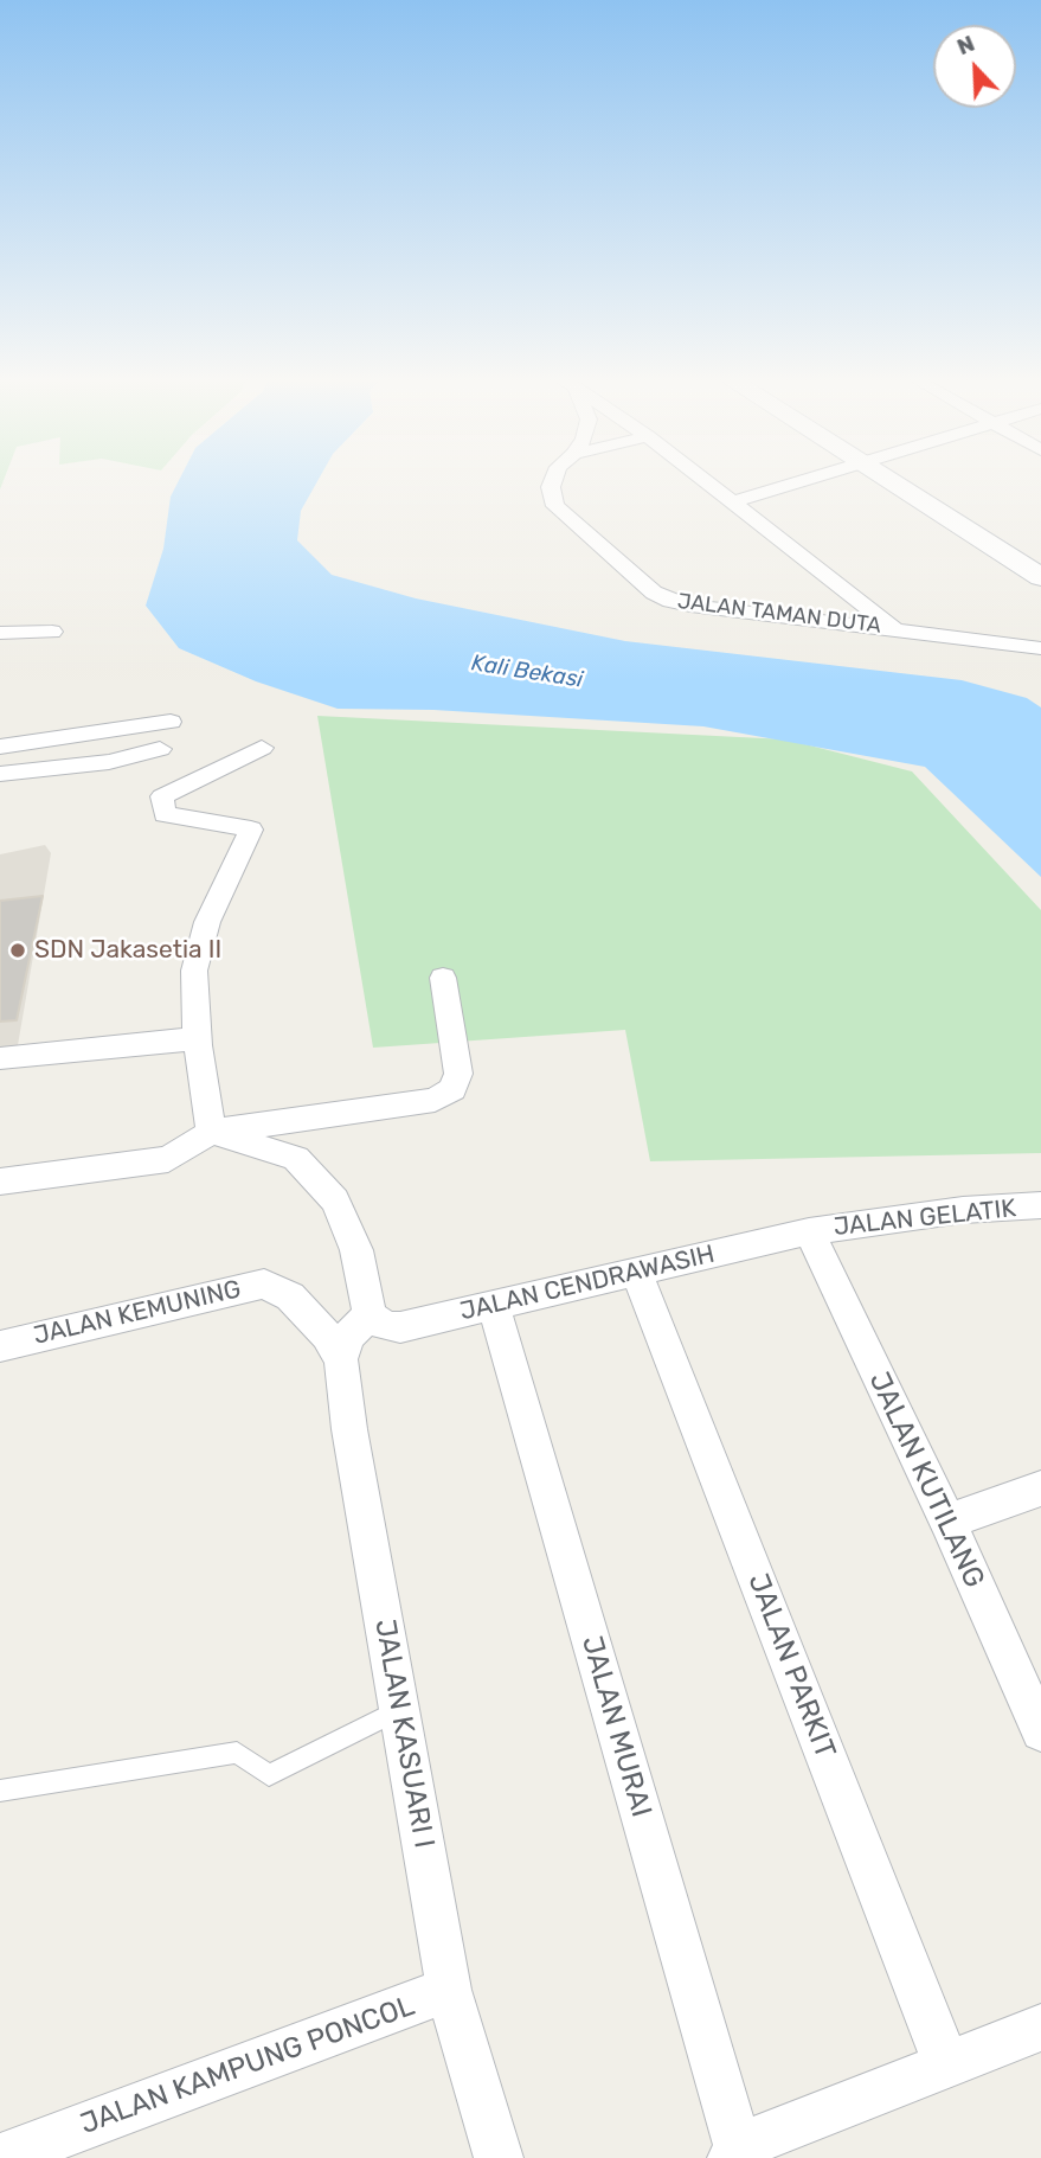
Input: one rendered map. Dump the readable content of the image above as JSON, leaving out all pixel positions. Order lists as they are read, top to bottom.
{
  "streets": {
    "street": [
      "JALAN TAMAN DUTA",
      "JALAN GELATIK",
      "JALAN CENDRAWASIH",
      "JALAN KEMUNING",
      "JALAN KUTILANG",
      "JALAN PARKIT",
      "JALAN MURAI",
      "JALAN KASUARI I",
      "JALAN KAMPUNG PONCOL"
    ]
  },
  "crossings": [
    ["JALAN GELATIK", "JALAN CENDRAWASIH"],
    ["JALAN GELATIK", "JALAN KUTILANG"],
    ["JALAN CENDRAWASIH", "JALAN KUTILANG"],
    ["JALAN CENDRAWASIH", "JALAN PARKIT"],
    ["JALAN CENDRAWASIH", "JALAN MURAI"],
    ["JALAN KEMUNING", "JALAN KASUARI I"],
    ["JALAN KASUARI I", "JALAN KAMPUNG PONCOL"]
  ],
  "water": ["Kali Bekasi"],
  "places": ["SDN Jakasetia II"],
  "north": "top left"
}
